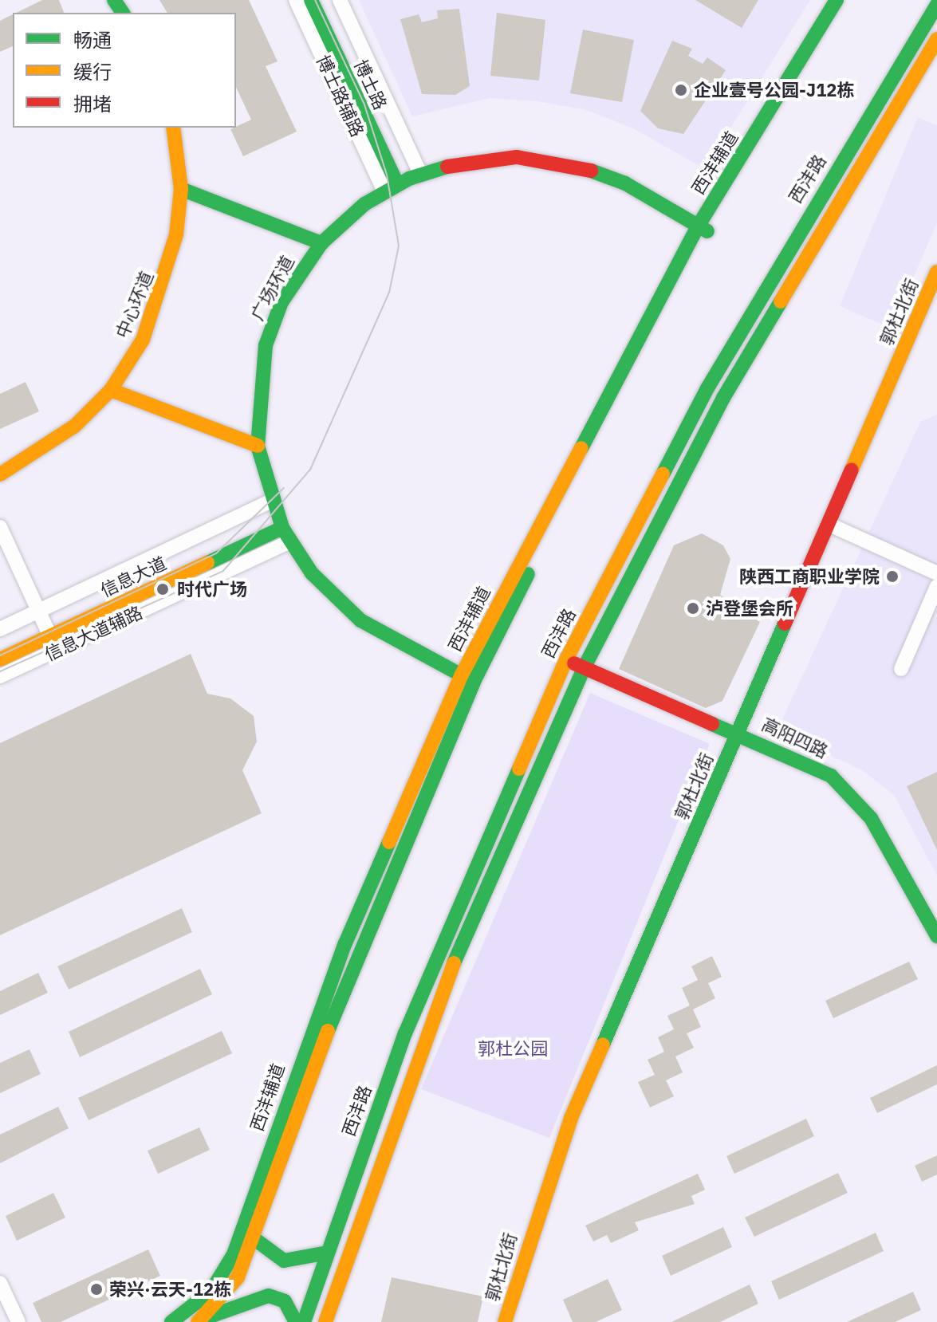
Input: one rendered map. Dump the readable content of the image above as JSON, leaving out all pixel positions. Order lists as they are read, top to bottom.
{
  "streets": {
    "main road": [
      "博士路",
      "西沣辅道",
      "西沣路",
      "广场环道",
      "中心环道",
      "郭杜北街",
      "信息大道",
      "高阳四路"
    ],
    "street": ["博士路辅路", "信息大道辅路"]
  },
  "crossings": [
    ["博士路", "博士路辅路"],
    ["博士路", "广场环道"],
    ["博士路辅路", "广场环道"],
    ["西沣辅道", "广场环道"],
    ["西沣路", "高阳四路"],
    ["广场环道", "信息大道"],
    ["广场环道", "信息大道辅路"],
    ["郭杜北街", "高阳四路"],
    ["信息大道", "信息大道辅路"]
  ],
  "parks": ["郭杜公园"],
  "places": [
    "企业壹号公园-J12栋",
    "陕西工商职业学院",
    "时代广场",
    "泸登堡会所",
    "荣兴·云天-12栋"
  ],
  "legend": ["畅通", "缓行", "拥堵"]
}
